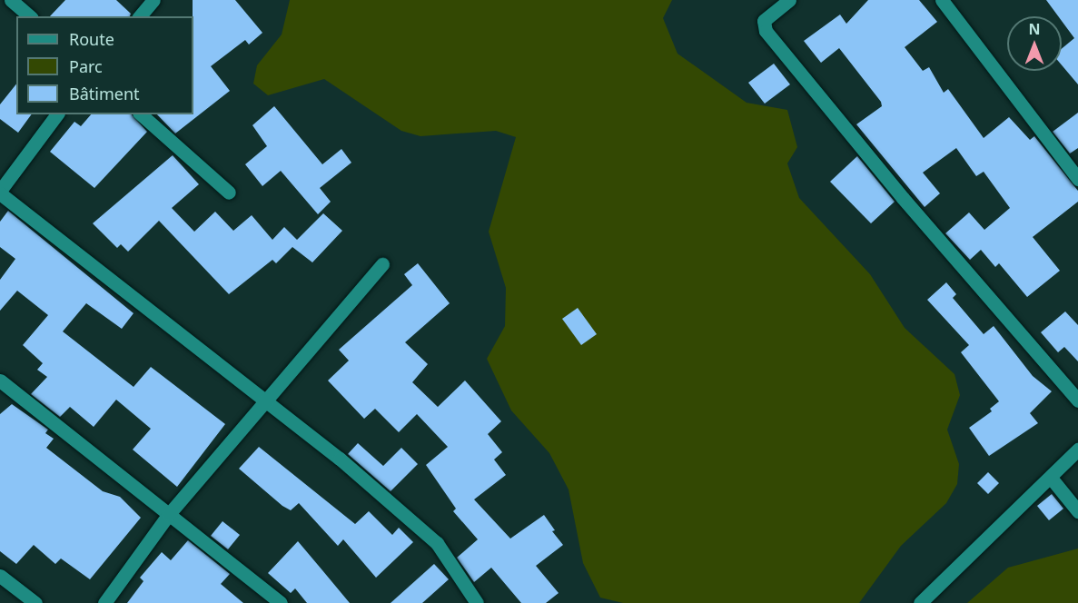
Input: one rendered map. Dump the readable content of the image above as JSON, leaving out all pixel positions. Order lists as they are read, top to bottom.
{
  "legend": ["Route", "Parc", "Bâtiment"],
  "north": "top"
}
